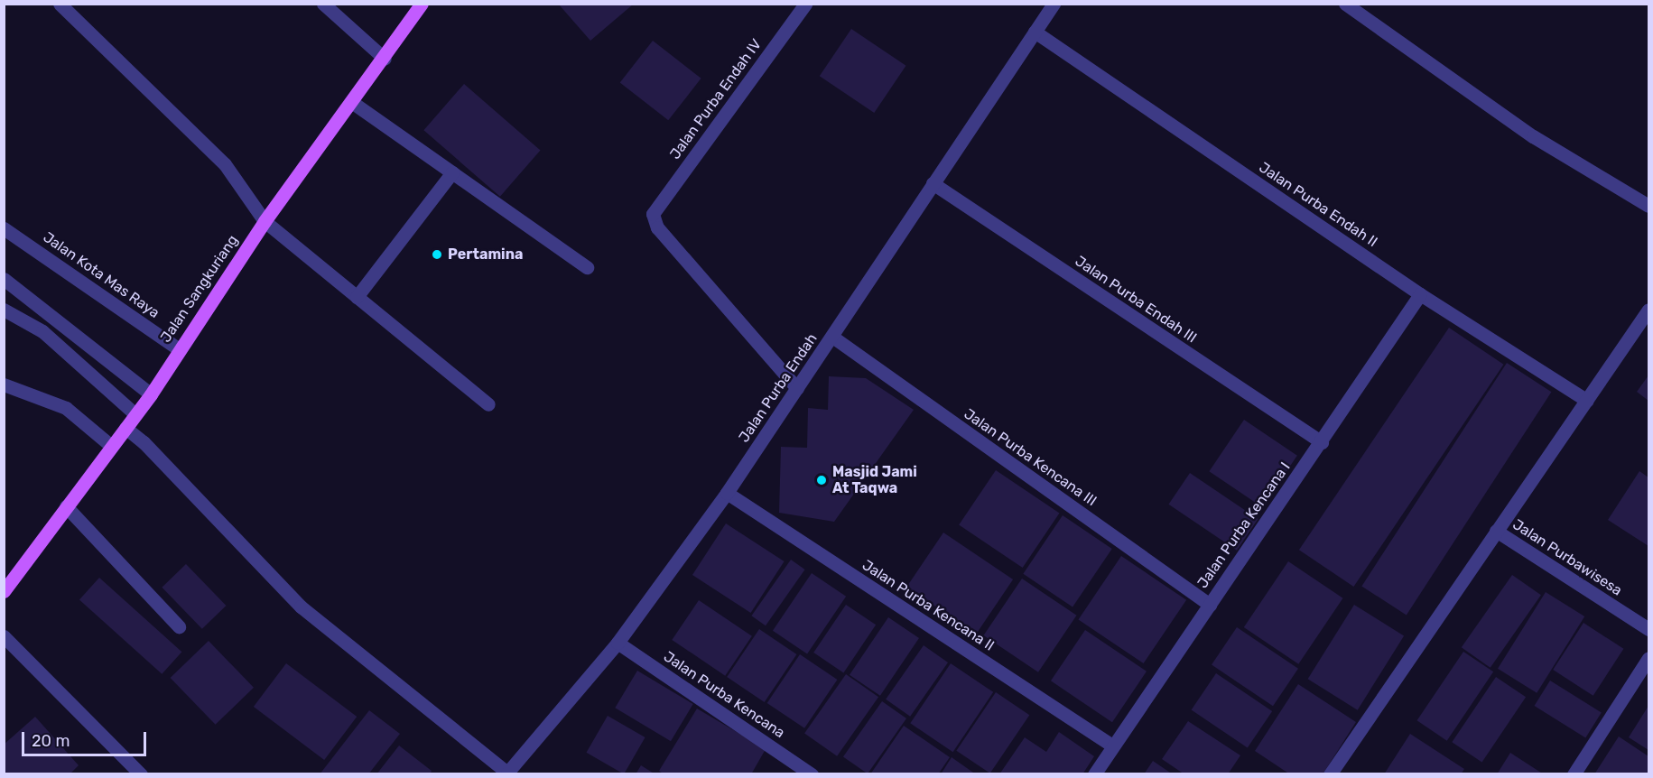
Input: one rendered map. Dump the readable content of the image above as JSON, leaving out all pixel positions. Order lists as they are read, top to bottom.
{
  "streets": {
    "main road": ["Jalan Sangkuriang"],
    "street": [
      "Jalan Purba Endah IV",
      "Jalan Purba Endah II",
      "Jalan Kota Mas Raya",
      "Jalan Purba Endah III",
      "Jalan Purba Endah",
      "Jalan Purba Kencana III",
      "Jalan Purba Kencana I",
      "Jalan Purbawisesa",
      "Jalan Purba Kencana II",
      "Jalan Purba Kencana"
    ]
  },
  "crossings": [
    ["Jalan Purba Endah IV", "Jalan Purba Endah"],
    ["Jalan Purba Endah II", "Jalan Purba Endah"],
    ["Jalan Purba Endah II", "Jalan Purba Kencana I"],
    ["Jalan Kota Mas Raya", "Jalan Sangkuriang"],
    ["Jalan Purba Endah III", "Jalan Purba Endah"],
    ["Jalan Purba Endah III", "Jalan Purba Kencana I"],
    ["Jalan Purba Endah", "Jalan Purba Kencana III"],
    ["Jalan Purba Endah", "Jalan Purba Kencana II"],
    ["Jalan Purba Endah", "Jalan Purba Kencana"],
    ["Jalan Purba Kencana III", "Jalan Purba Kencana I"],
    ["Jalan Purba Kencana I", "Jalan Purba Kencana II"]
  ],
  "places": ["Pertamina", "Masjid Jami At Taqwa"],
  "scale_bar": "20 m"
}
